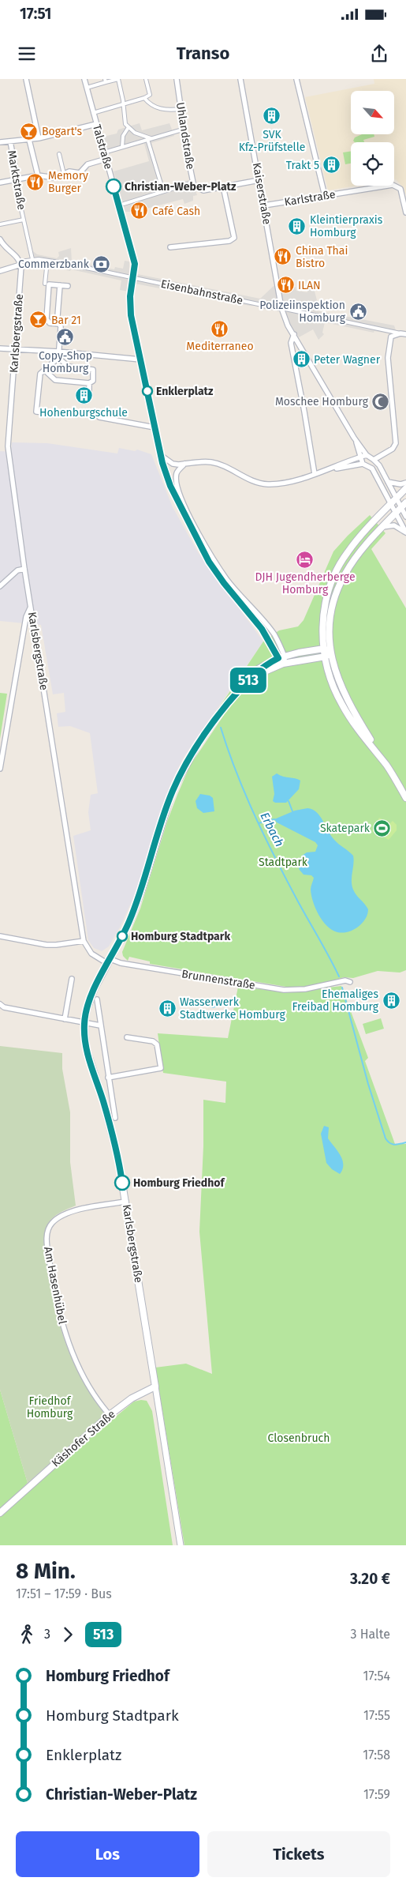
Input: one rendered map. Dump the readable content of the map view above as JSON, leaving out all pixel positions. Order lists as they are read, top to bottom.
{
  "streets": {
    "main road": ["Karlsbergstraße", "Käshofer Straße"],
    "street": [
      "Uhlandstraße",
      "Talstraße",
      "Marktstraße",
      "Kaiserstraße",
      "Karlstraße",
      "Eisenbahnstraße",
      "Brunnenstraße",
      "Am Hasenhübel"
    ]
  },
  "crossings": [
    ["Uhlandstraße", "Kaiserstraße"],
    ["Talstraße", "Eisenbahnstraße"],
    ["Marktstraße", "Eisenbahnstraße"],
    ["Kaiserstraße", "Karlstraße"],
    ["Kaiserstraße", "Eisenbahnstraße"],
    ["Eisenbahnstraße", "Karlsbergstraße"],
    ["Karlsbergstraße", "Brunnenstraße"],
    ["Karlsbergstraße", "Am Hasenhübel"],
    ["Karlsbergstraße", "Käshofer Straße"],
    ["Am Hasenhübel", "Käshofer Straße"]
  ],
  "water": ["Erbach"],
  "parks": ["Stadtpark", "Friedhof Homburg", "Closenbruch"],
  "places": {
    "building": [
      "SVK Kfz-Prüfstelle",
      "Trakt 5",
      "Kleintierpraxis Homburg",
      "Peter Wagner",
      "Hohenburgschule",
      "Ehemaliges Freibad Homburg",
      "Wasserwerk Stadtwerke Homburg"
    ],
    "bar": ["Bogart's", "Bar 21"],
    "restaurant": [
      "Memory Burger",
      "Café Cash",
      "China Thai Bistro",
      "ILAN",
      "Mediterraneo"
    ],
    "other": [
      "Christian-Weber-Platz",
      "Enklerplatz",
      "Homburg Stadtpark",
      "Homburg Friedhof"
    ],
    "bank": ["Commerzbank"],
    "public building": ["Polizeiinspektion Homburg", "Copy-Shop Homburg"],
    "mosque": ["Moschee Homburg"],
    "hotel": ["DJH Jugendherberge Homburg"],
    "sports": ["Skatepark"]
  },
  "lines": ["bus line 513"],
  "north": "bottom right",
  "page": {
    "status": "17:51",
    "header": "Transo",
    "on_map": "513",
    "heading": ["8 Min.", "17:51 – 17:59 · Bus", "3.20 €"],
    "legs": ["3", "513", "3 Halte"],
    "list": [
      {
        "name": "Homburg Friedhof",
        "value": "17:54"
      },
      {
        "name": "Homburg Stadtpark",
        "value": "17:55"
      },
      {
        "name": "Enklerplatz",
        "value": "17:58"
      },
      {
        "name": "Christian-Weber-Platz",
        "value": "17:59"
      }
    ],
    "buttons": ["Los", "Tickets"]
  }
}
